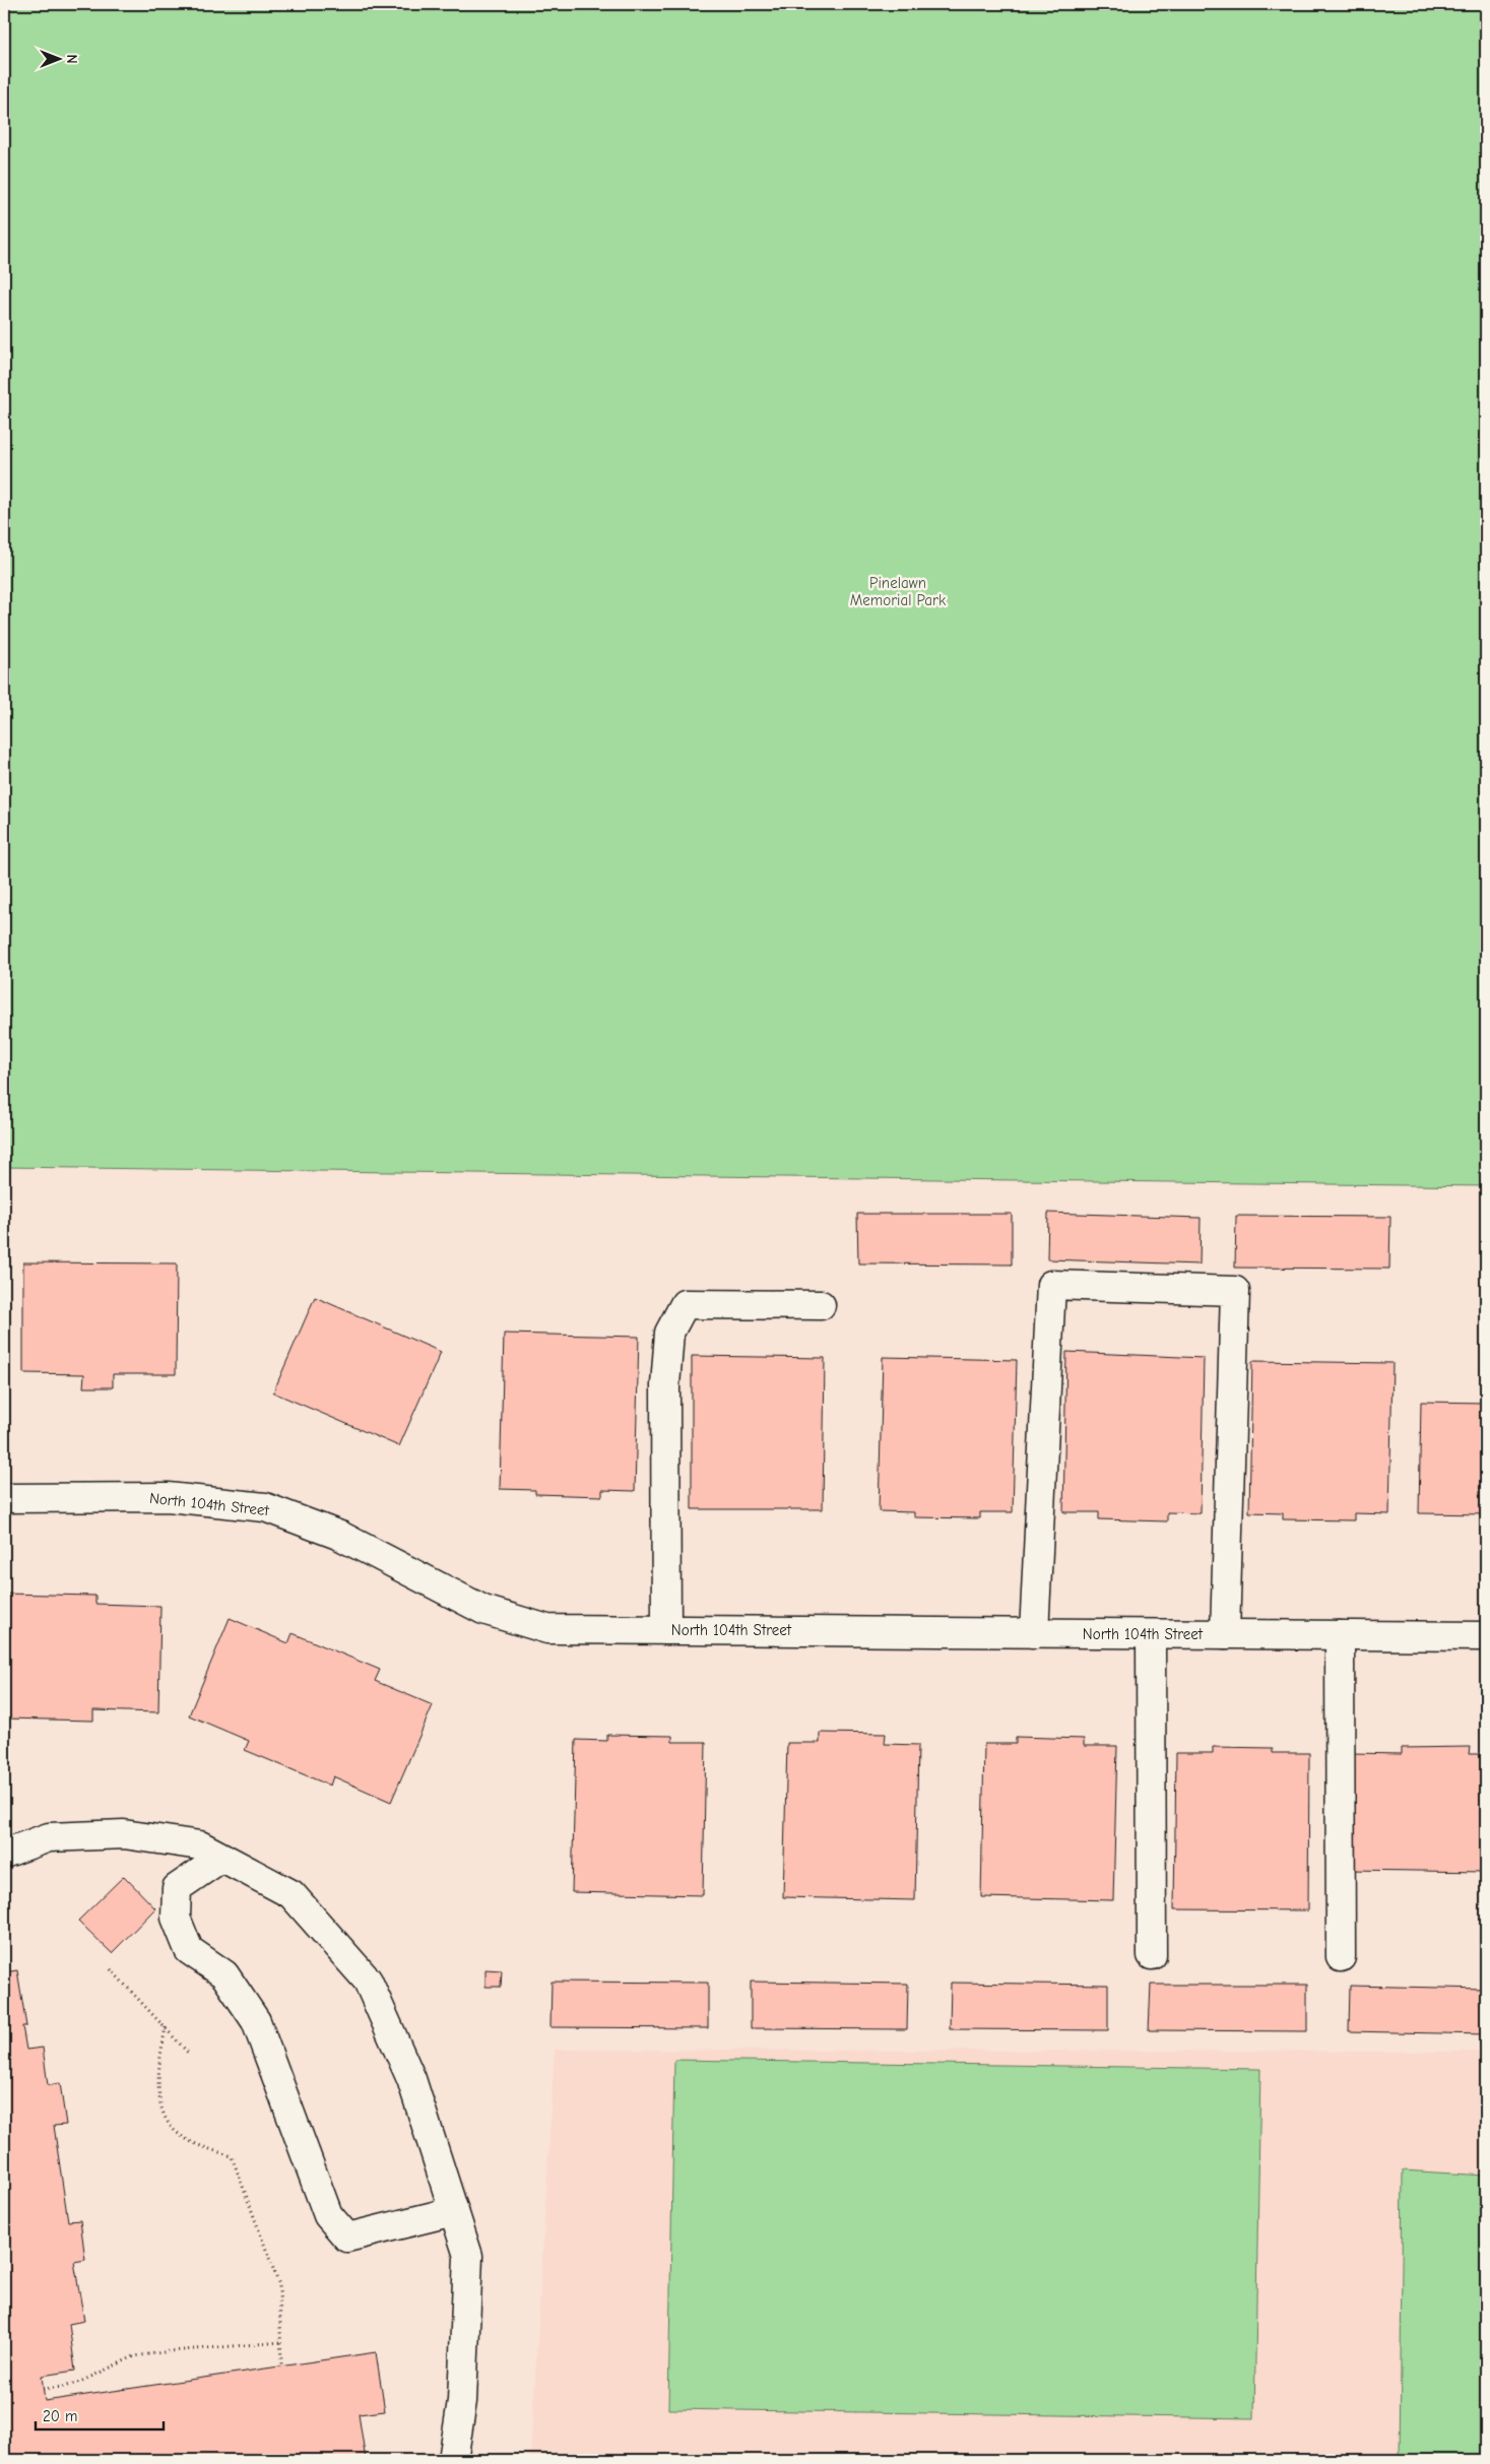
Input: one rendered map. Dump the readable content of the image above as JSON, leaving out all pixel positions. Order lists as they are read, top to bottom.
{
  "streets": {
    "street": ["North 104th Street"]
  },
  "parks": ["Pinelawn Memorial Park"],
  "scale_bar": "20 m",
  "north": "right"
}
